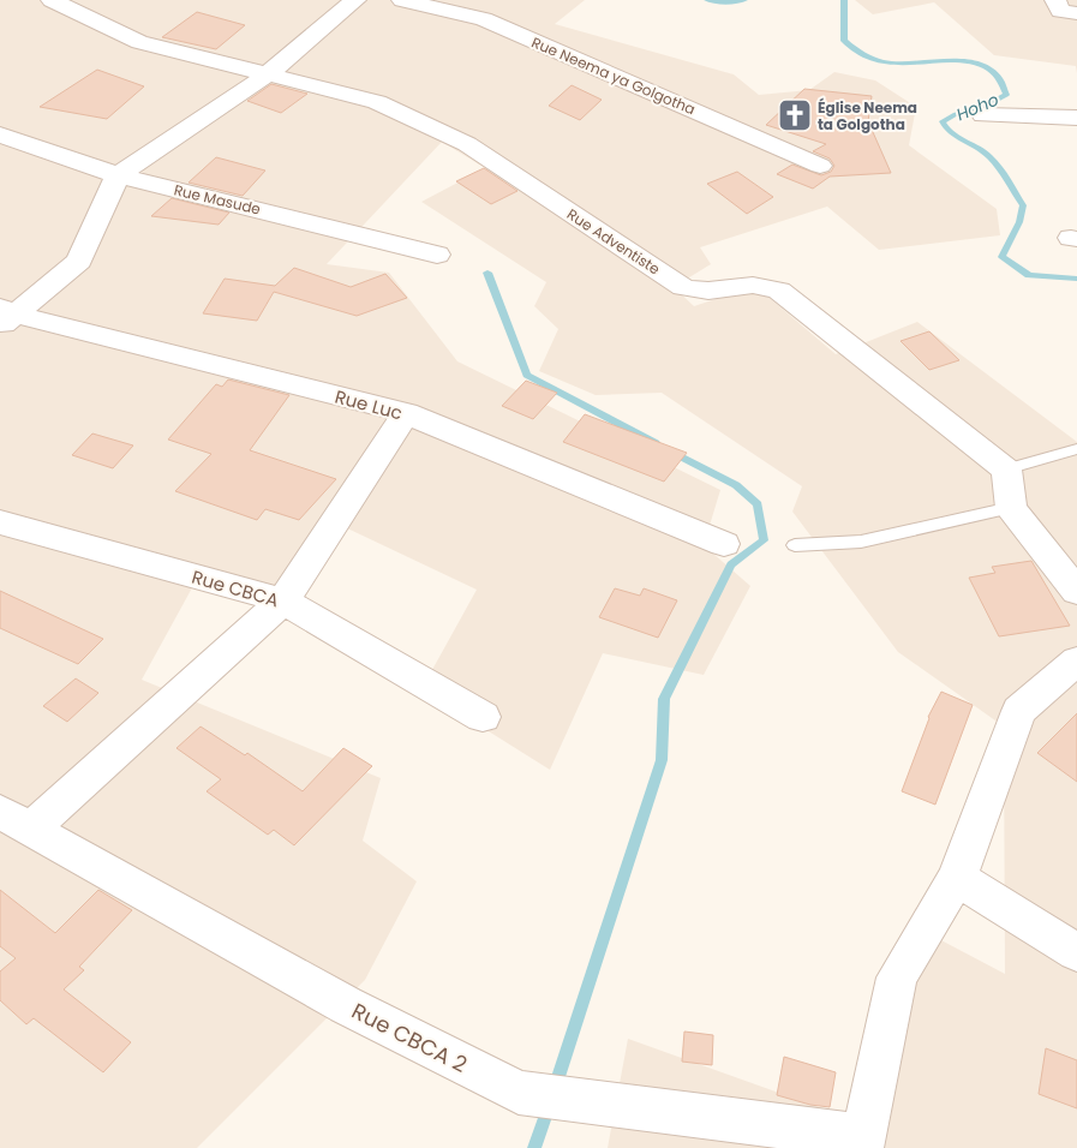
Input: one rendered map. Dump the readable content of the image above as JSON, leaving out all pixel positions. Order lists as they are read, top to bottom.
{
  "streets": {
    "street": [
      "Rue Neema ya Golgotha",
      "Rue Masude",
      "Rue Adventiste",
      "Rue Luc",
      "Rue CBCA",
      "Rue CBCA 2"
    ]
  },
  "water": ["Hoho"],
  "places": {
    "church": ["Église Neema ta Golgotha"]
  }
}
